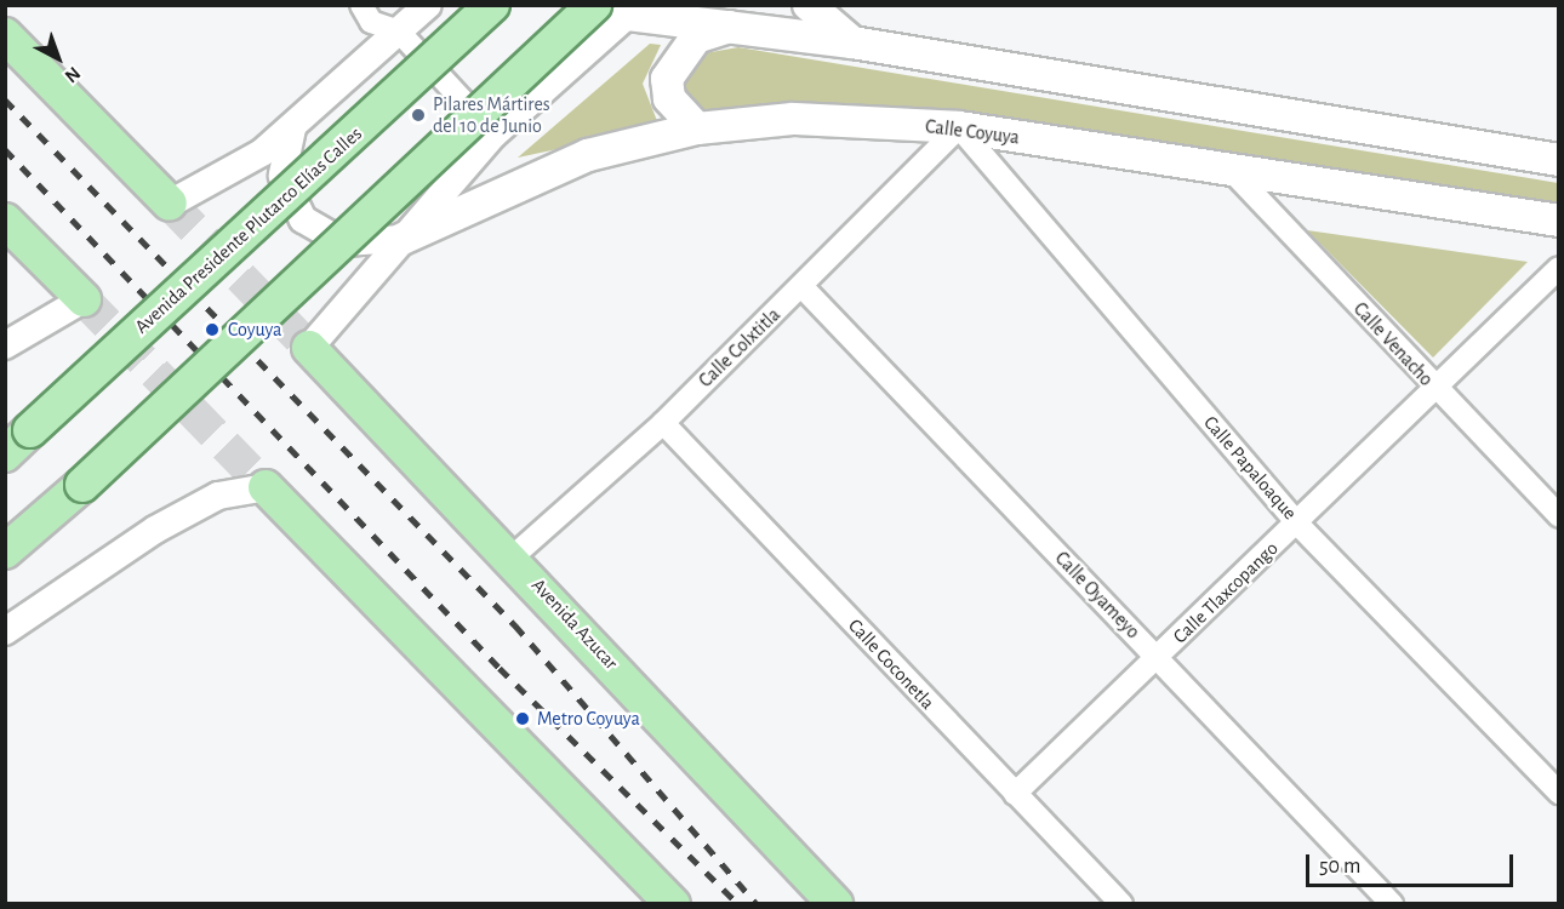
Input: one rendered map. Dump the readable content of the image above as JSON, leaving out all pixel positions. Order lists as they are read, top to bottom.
{
  "streets": {
    "main road": ["Calle Coyuya", "Avenida Presidente Plutarco Elías Calles", "Avenida Azucar"],
    "street": [
      "Calle Venacho",
      "Calle Colxtitla",
      "Calle Papaloaque",
      "Calle Tlaxcopango",
      "Calle Oyameyo",
      "Calle Coconetla"
    ]
  },
  "crossings": [
    ["Calle Coyuya", "Calle Venacho"],
    ["Calle Coyuya", "Calle Colxtitla"],
    ["Calle Coyuya", "Calle Papaloaque"],
    ["Calle Venacho", "Calle Tlaxcopango"],
    ["Calle Colxtitla", "Calle Papaloaque"],
    ["Calle Colxtitla", "Calle Oyameyo"],
    ["Calle Colxtitla", "Avenida Azucar"],
    ["Calle Colxtitla", "Calle Coconetla"],
    ["Calle Papaloaque", "Calle Tlaxcopango"],
    ["Calle Tlaxcopango", "Calle Oyameyo"],
    ["Calle Tlaxcopango", "Calle Coconetla"]
  ],
  "places": ["Pilares Mártires del 10 de Junio", "Coyuya", "Metro Coyuya"],
  "scale_bar": "50 m",
  "north": "bottom right"
}
